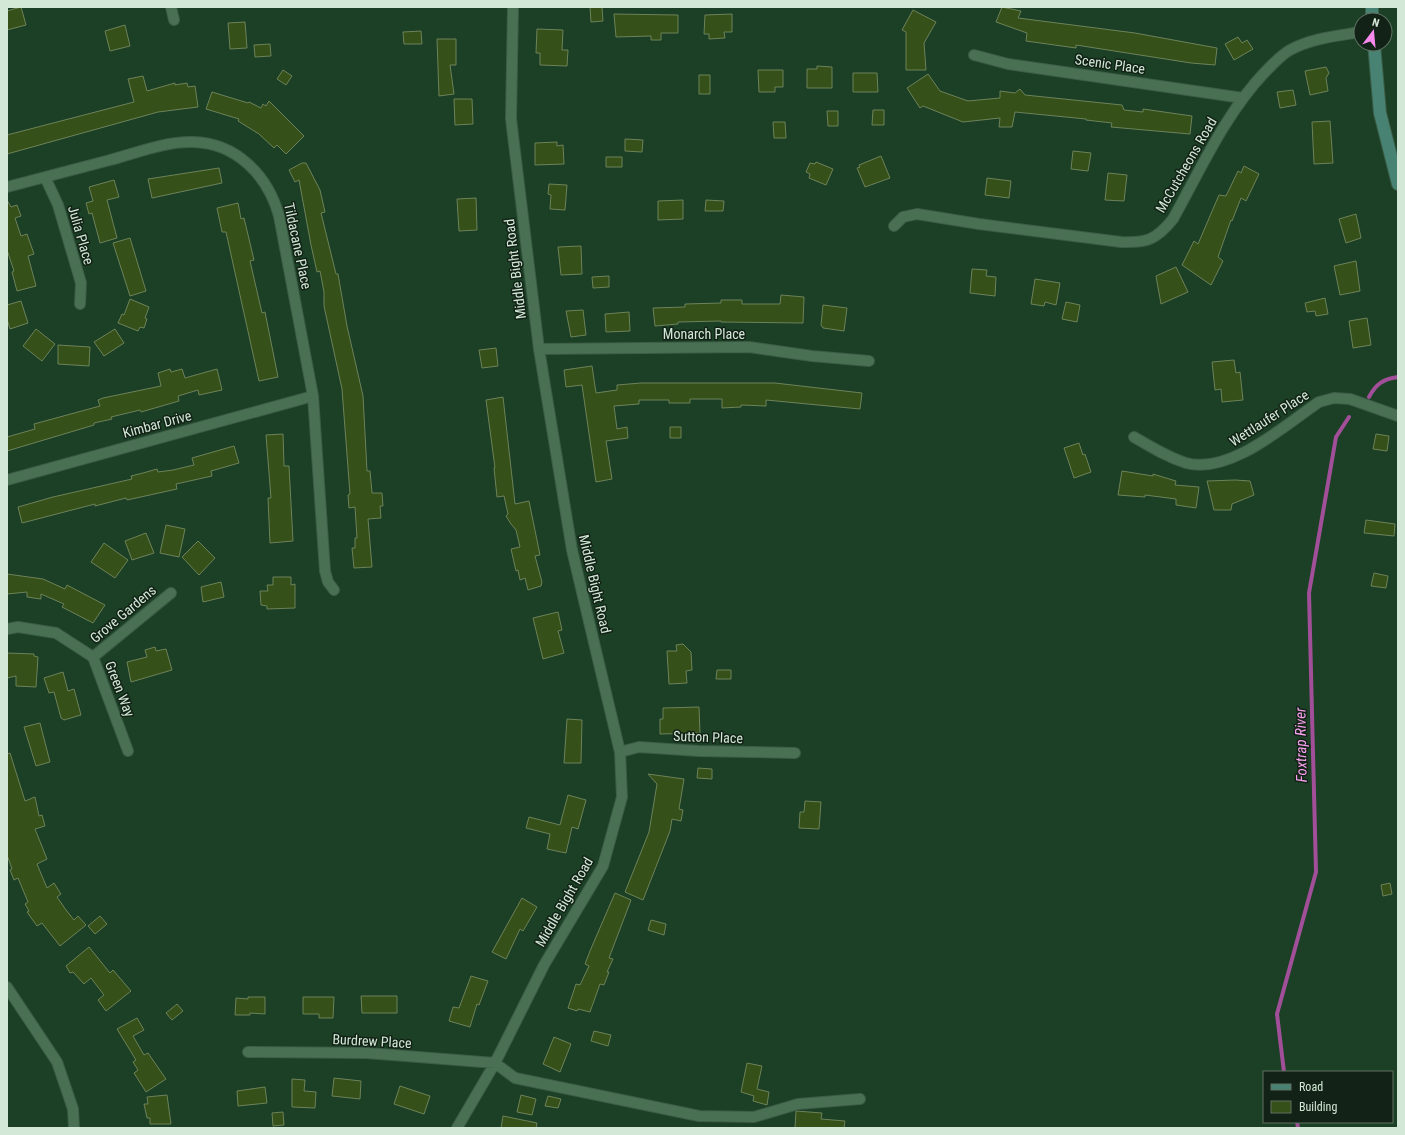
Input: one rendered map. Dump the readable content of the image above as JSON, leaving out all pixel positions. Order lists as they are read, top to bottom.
{
  "streets": {
    "street": [
      "Scenic Place",
      "McCutcheons Road",
      "Julia Place",
      "Tildacane Place",
      "Middle Bight Road",
      "Monarch Place",
      "Wettlaufer Place",
      "Kimbar Drive",
      "Grove Gardens",
      "Green Way",
      "Sutton Place",
      "Burdrew Place"
    ]
  },
  "crossings": [
    ["Scenic Place", "McCutcheons Road"],
    ["Julia Place", "Tildacane Place"],
    ["Tildacane Place", "Kimbar Drive"],
    ["Middle Bight Road", "Monarch Place"],
    ["Middle Bight Road", "Sutton Place"],
    ["Middle Bight Road", "Burdrew Place"],
    ["Grove Gardens", "Green Way"]
  ],
  "water": ["Foxtrap River"],
  "legend": ["Road", "Building"],
  "north": "top"
}
